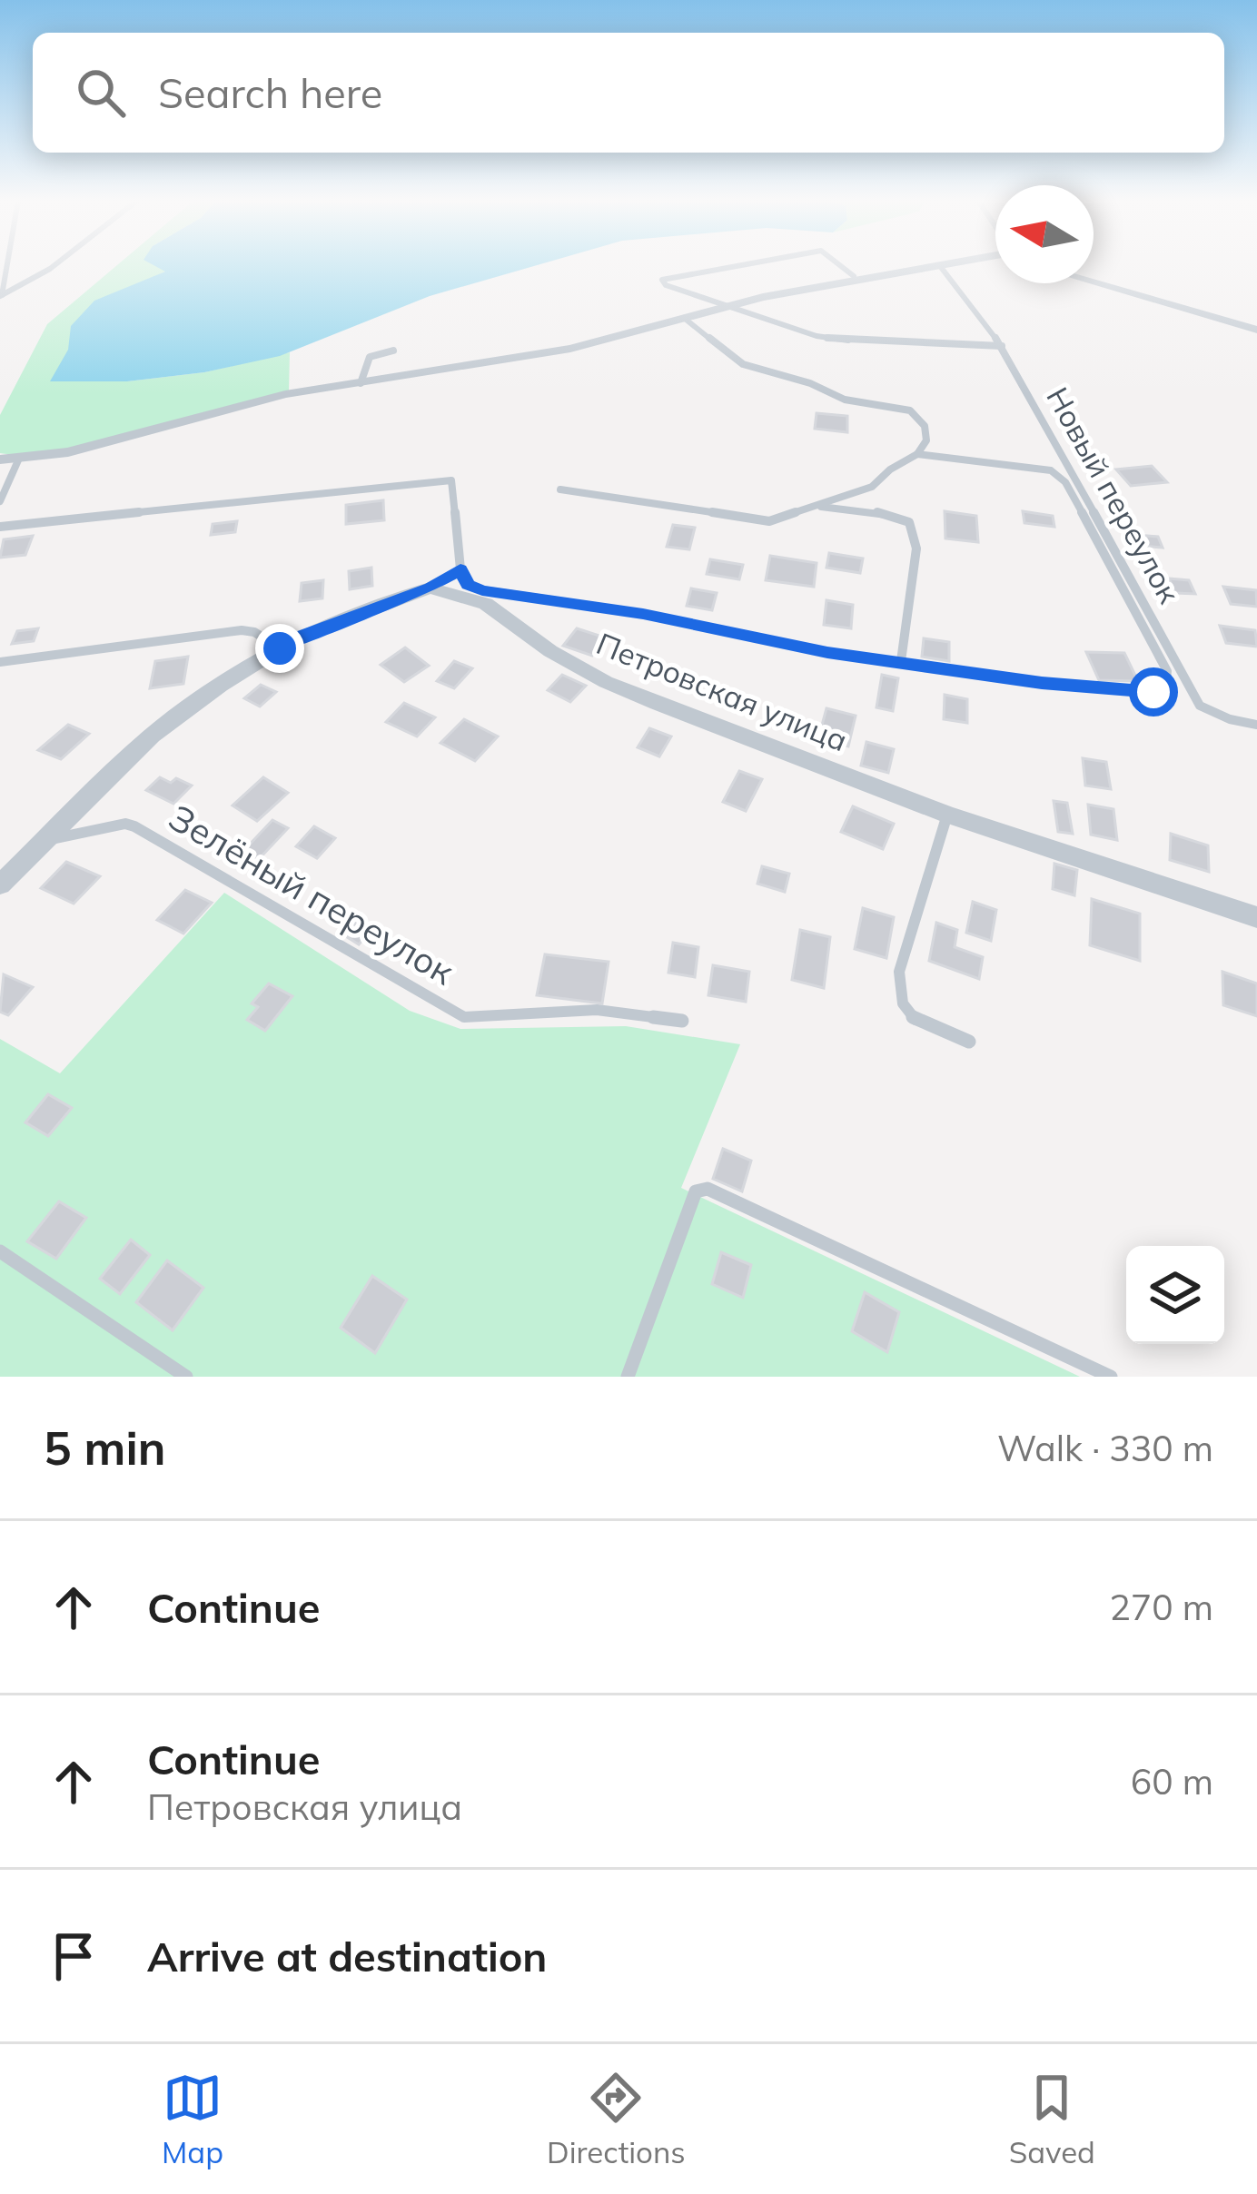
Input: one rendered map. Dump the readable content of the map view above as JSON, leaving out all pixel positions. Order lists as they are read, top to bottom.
{
  "streets": {
    "street": ["Петровская улица"],
    "lane": ["Новый переулок", "Зелёный переулок"]
  },
  "north": "left",
  "page": {
    "search": "Search here",
    "heading": ["5 min", "Walk · 330 m"],
    "list": [
      ["Continue", "270 m"],
      ["Continue", "Петровская улица", "60 m"],
      "Arrive at destination"
    ],
    "nav": ["Map", "Directions", "Saved"]
  }
}
